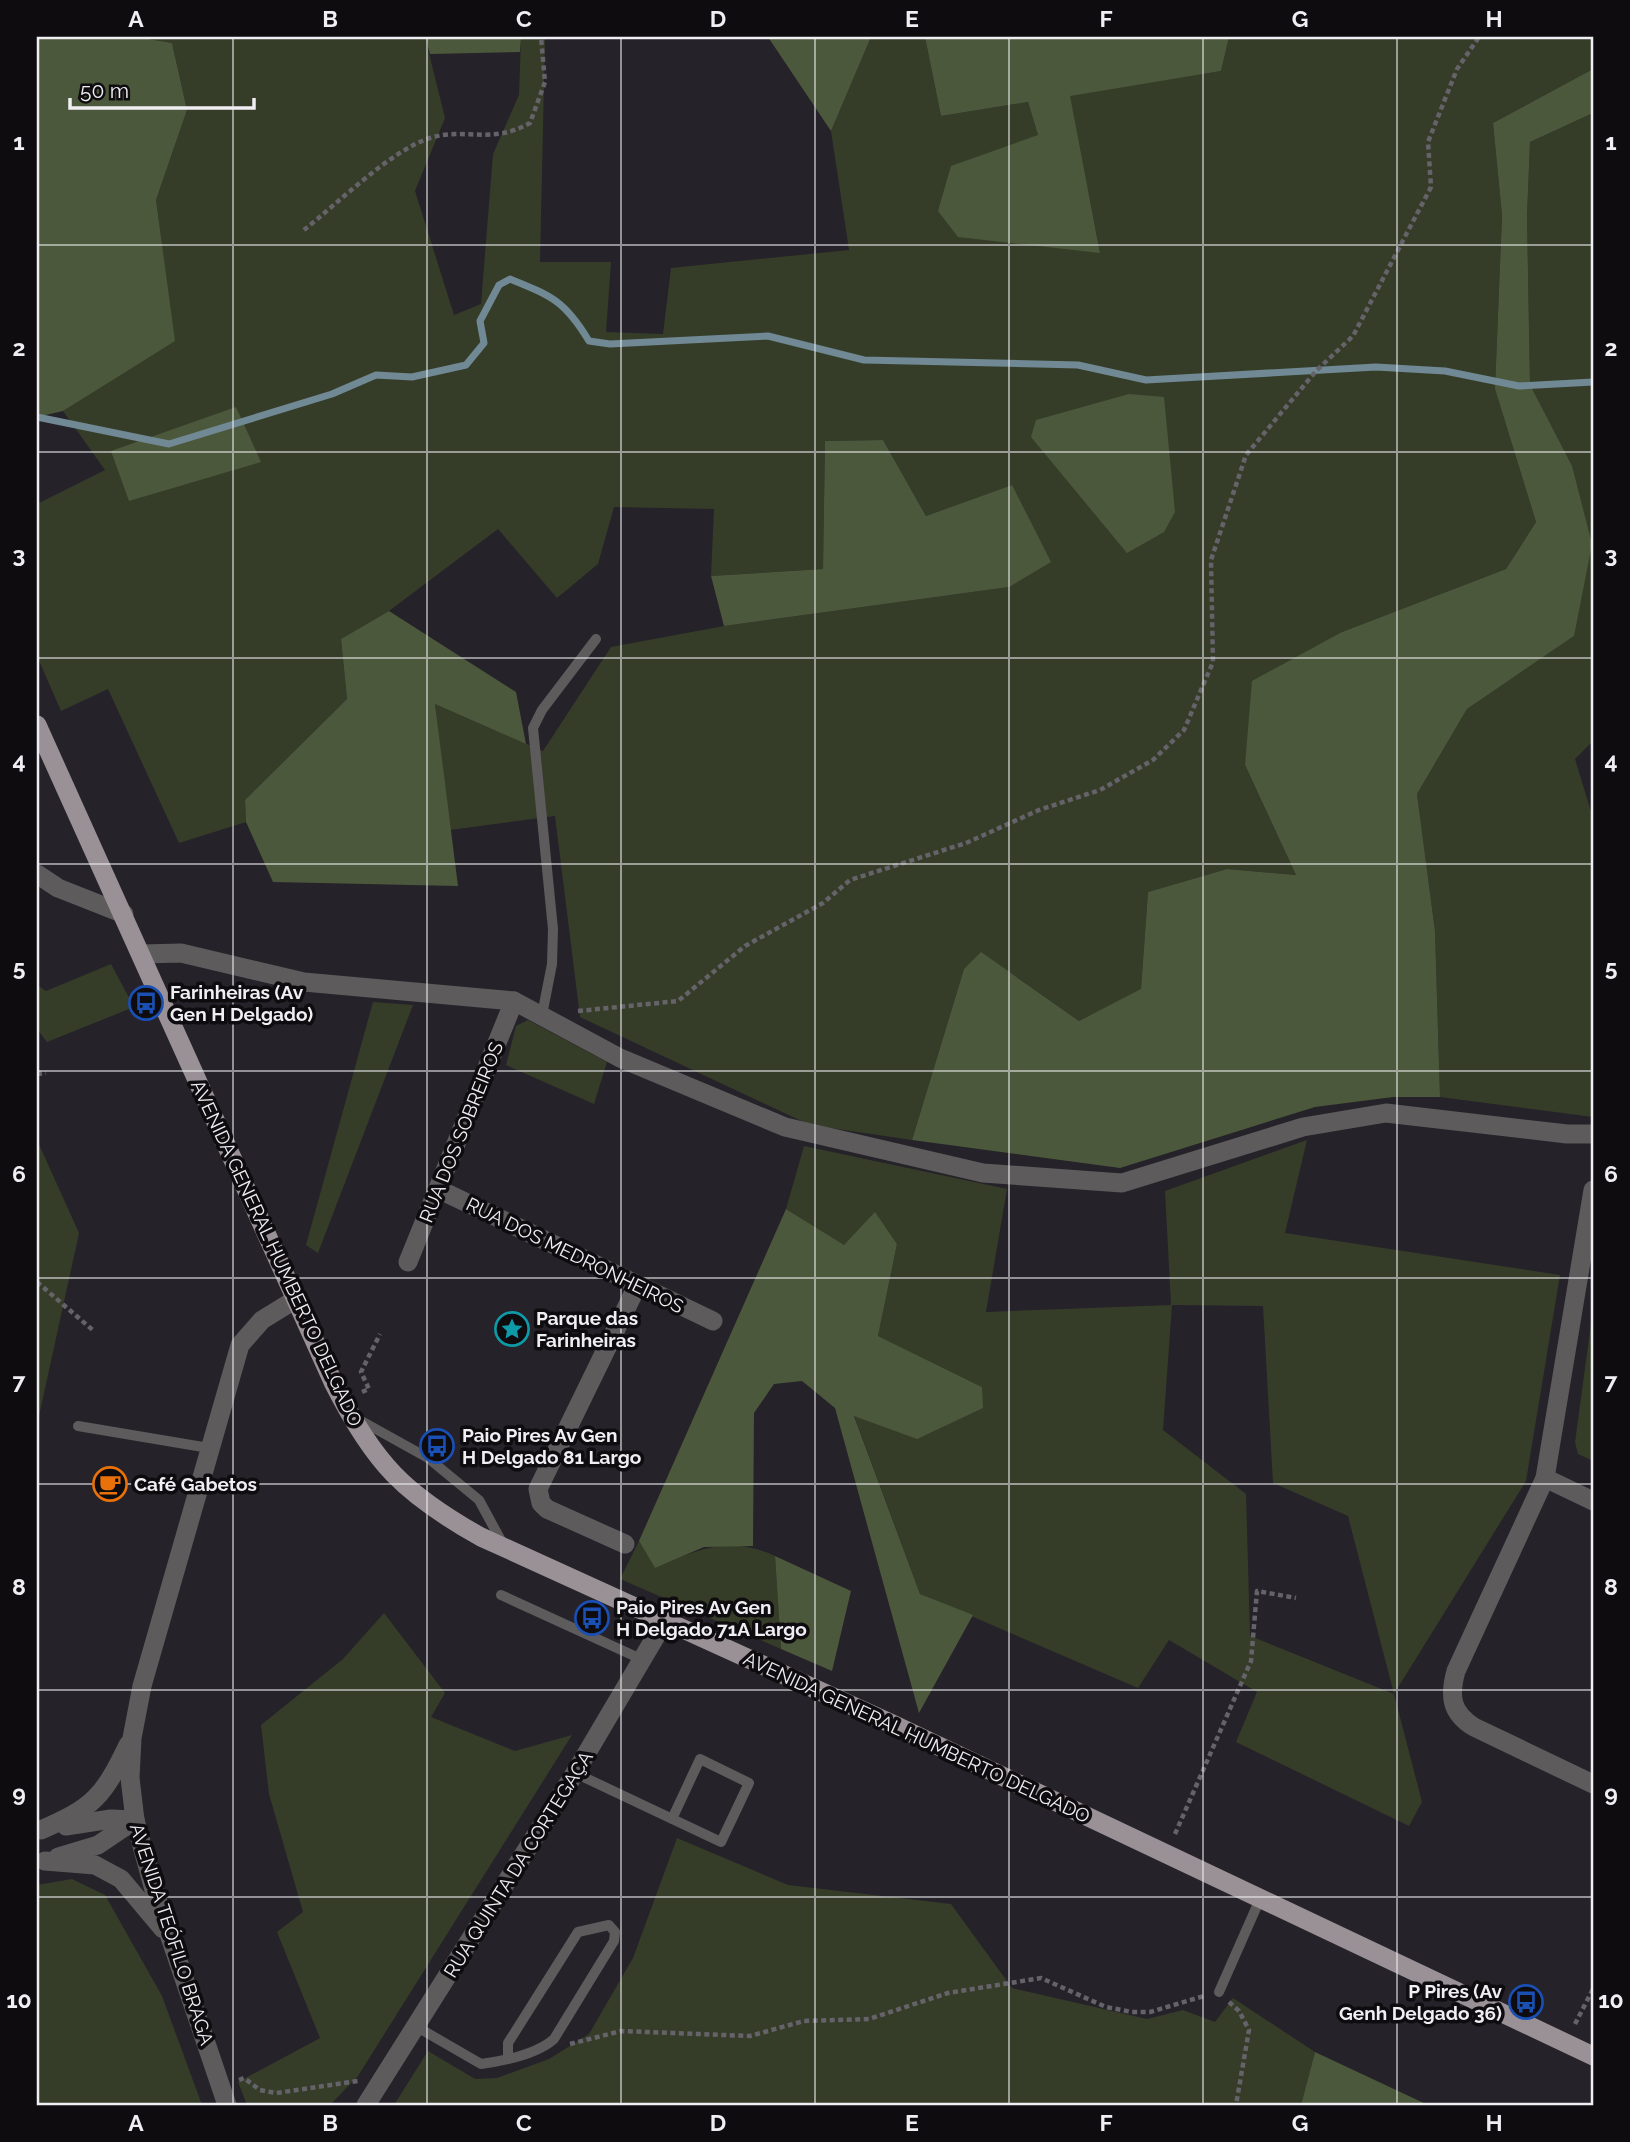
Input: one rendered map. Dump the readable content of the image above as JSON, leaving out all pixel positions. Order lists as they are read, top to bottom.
{
  "streets": {
    "main road": ["AVENIDA GENERAL HUMBERTO DELGADO"],
    "street": [
      "RUA DOS SOBREIROS",
      "RUA DOS MEDRONHEIROS",
      "RUA QUINTA DA CORTEGAÇA",
      "AVENIDA TEÓFILO BRAGA"
    ]
  },
  "crossings": [
    ["RUA DOS SOBREIROS", "RUA DOS MEDRONHEIROS"],
    ["AVENIDA GENERAL HUMBERTO DELGADO", "RUA QUINTA DA CORTEGAÇA"],
    ["AVENIDA GENERAL HUMBERTO DELGADO", "AVENIDA TEÓFILO BRAGA"]
  ],
  "places": {
    "bus stop": [
      "Farinheiras (Av Gen H Delgado)",
      "Paio Pires Av Gen H Delgado 81 Largo",
      "Paio Pires Av Gen H Delgado 71A Largo",
      "P Pires (Av Genh Delgado 36)"
    ],
    "place": ["Parque das Farinheiras"],
    "cafe": ["Café Gabetos"]
  },
  "scale_bar": "50 m",
  "grid": {
    "columns": [
      "A",
      "B",
      "C",
      "D",
      "E",
      "F",
      "G",
      "H"
    ],
    "rows": [
      "1",
      "2",
      "3",
      "4",
      "5",
      "6",
      "7",
      "8",
      "9",
      "10"
    ]
  }
}
